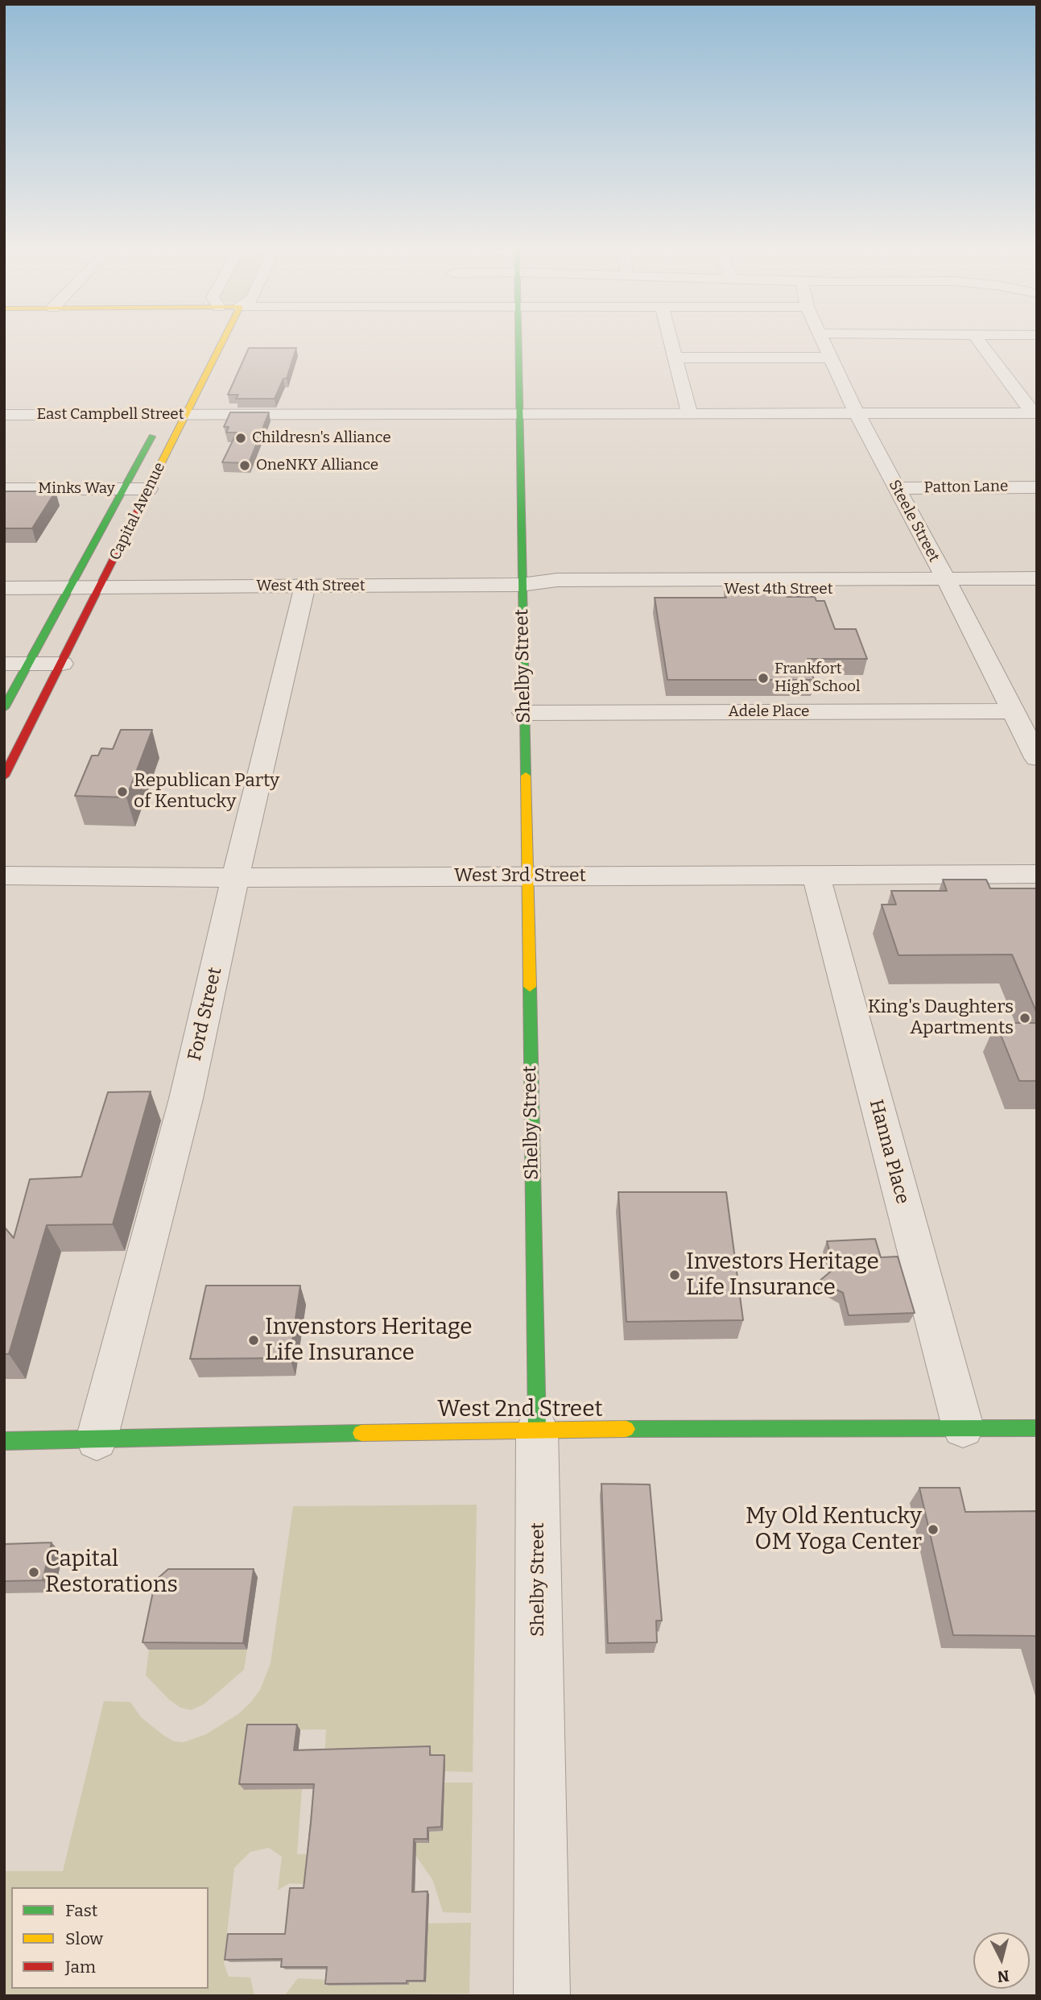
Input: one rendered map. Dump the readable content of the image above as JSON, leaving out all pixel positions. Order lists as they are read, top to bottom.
{
  "streets": {
    "main road": ["Capital Avenue", "Shelby Street", "West 2nd Street"],
    "street": [
      "East Campbell Street",
      "Patton Lane",
      "Minks Way",
      "Steele Street",
      "West 4th Street",
      "Adele Place",
      "West 3rd Street",
      "Ford Street",
      "Hanna Place"
    ]
  },
  "crossings": [
    ["East Campbell Street", "Capital Avenue"],
    ["East Campbell Street", "Steele Street"],
    ["East Campbell Street", "Shelby Street"],
    ["Patton Lane", "Steele Street"],
    ["Minks Way", "Capital Avenue"],
    ["Capital Avenue", "West 4th Street"],
    ["Steele Street", "West 4th Street"],
    ["Steele Street", "Adele Place"],
    ["West 4th Street", "Shelby Street"],
    ["West 4th Street", "Ford Street"],
    ["Shelby Street", "Adele Place"],
    ["Shelby Street", "West 3rd Street"],
    ["Shelby Street", "West 2nd Street"],
    ["West 3rd Street", "Ford Street"],
    ["West 3rd Street", "Hanna Place"],
    ["Ford Street", "West 2nd Street"],
    ["Hanna Place", "West 2nd Street"]
  ],
  "places": [
    "Childresn's Alliance",
    "OneNKY Alliance",
    "Frankfort High School",
    "Republican Party of Kentucky",
    "King's Daughters Apartments",
    "Investors Heritage Life Insurance",
    "Invenstors Heritage Life Insurance",
    "My Old Kentucky OM Yoga Center",
    "Capital Restorations"
  ],
  "legend": ["Fast", "Slow", "Jam"],
  "north": "bottom"
}
